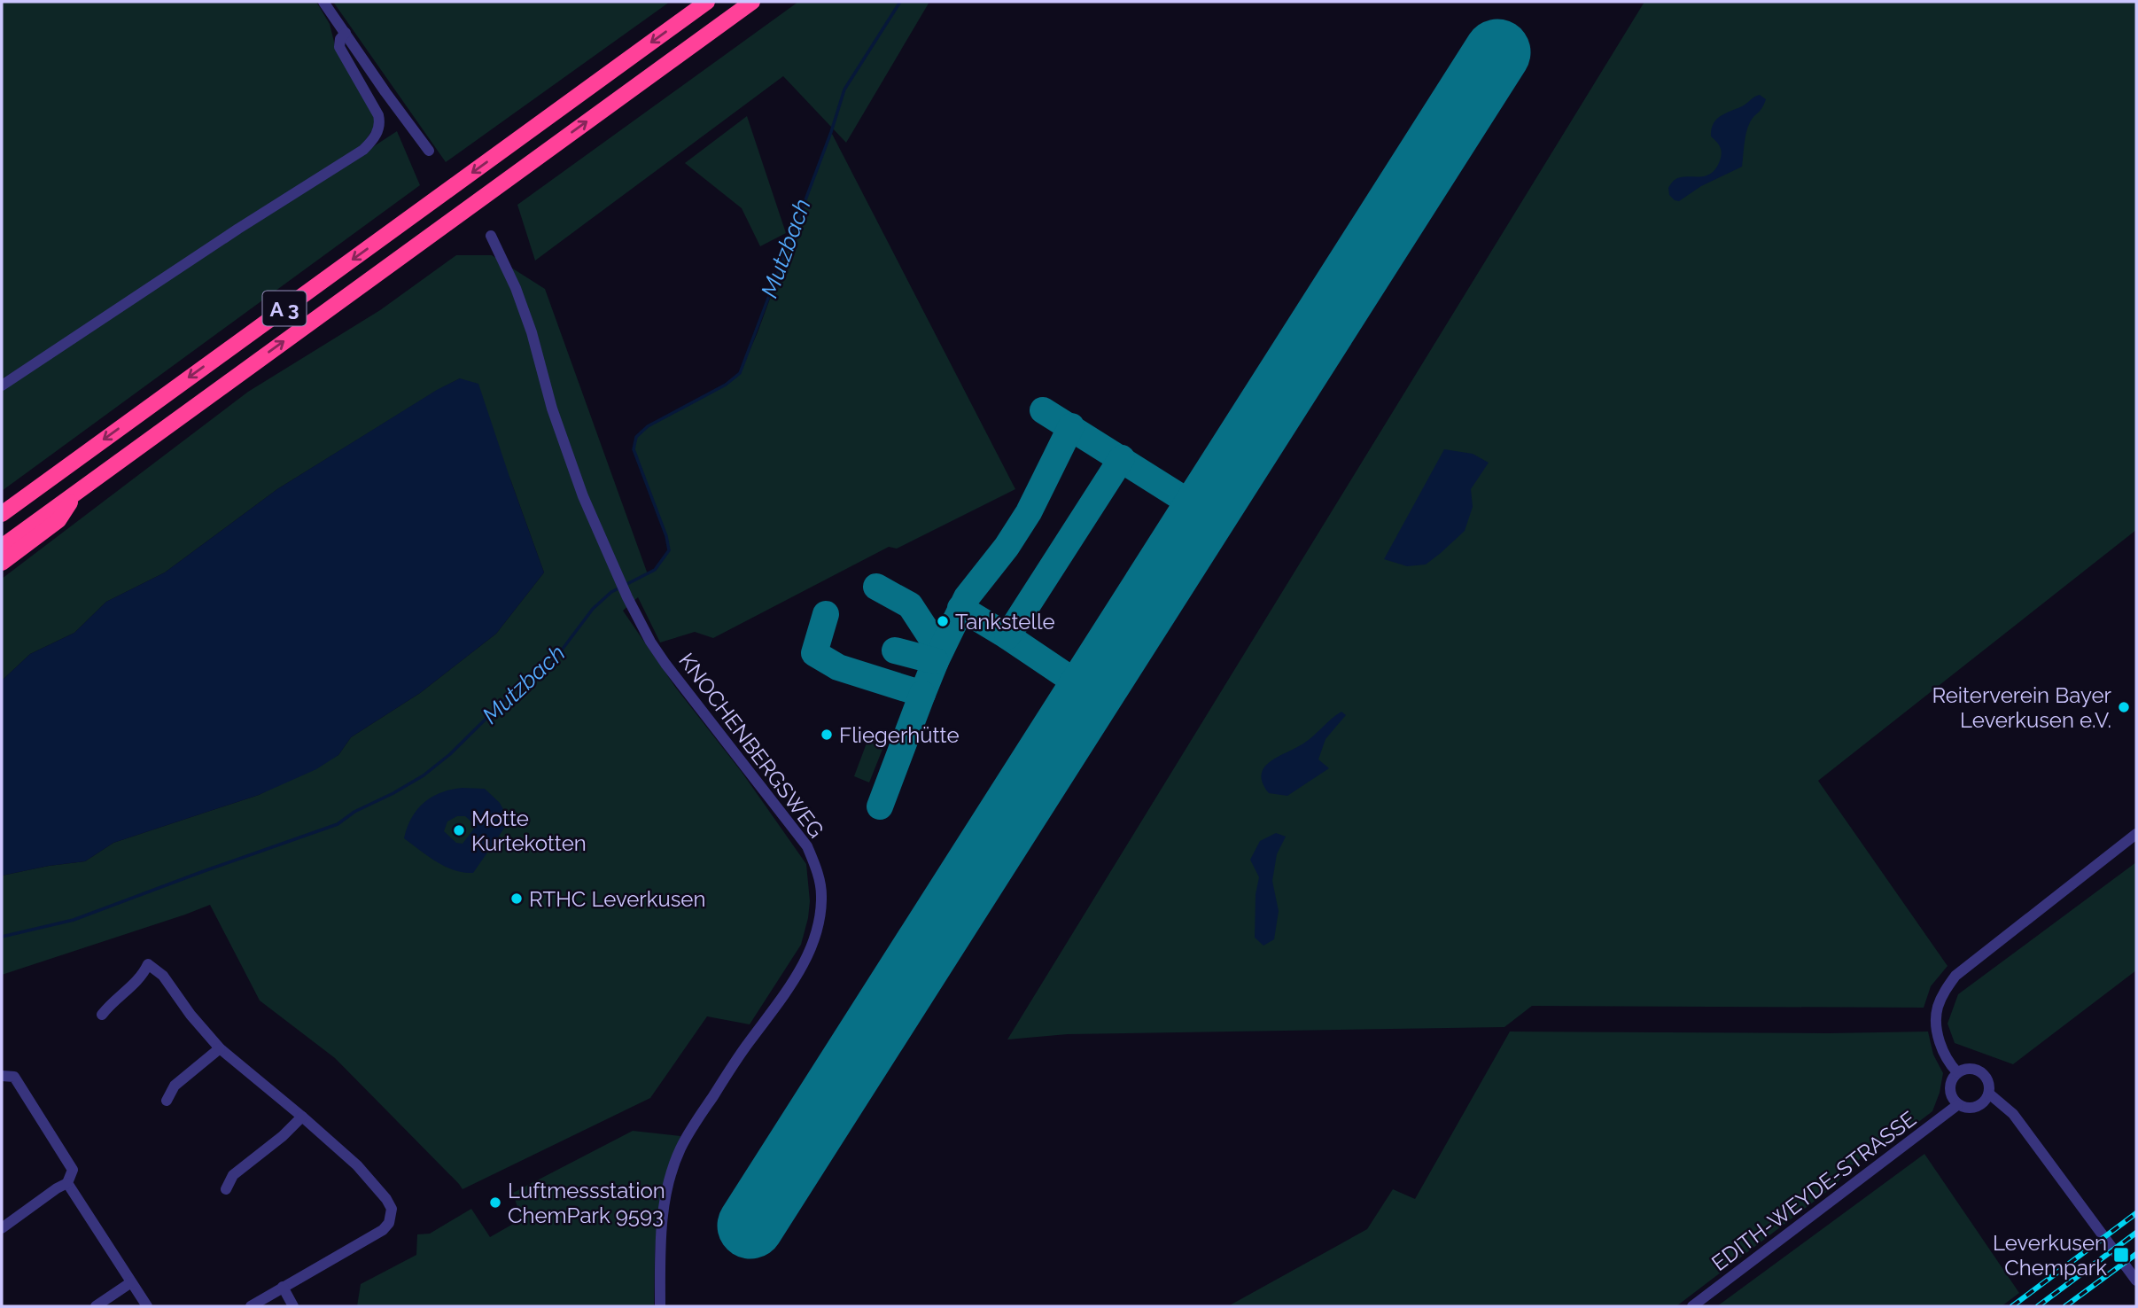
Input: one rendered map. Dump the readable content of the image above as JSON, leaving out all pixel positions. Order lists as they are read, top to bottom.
{
  "streets": {
    "highway": ["A 3"],
    "street": ["KNOCHENBERGSWEG", "EDITH-WEYDE-STRASSE"]
  },
  "water": ["Mutzbach"],
  "places": {
    "other": [
      "Tankstelle",
      "Reiterverein Bayer Leverkusen e.V.",
      "Fliegerhütte",
      "Motte Kurtekotten",
      "RTHC Leverkusen",
      "Luftmessstation ChemPark 9593"
    ],
    "transit": ["Leverkusen Chempark"]
  }
}
